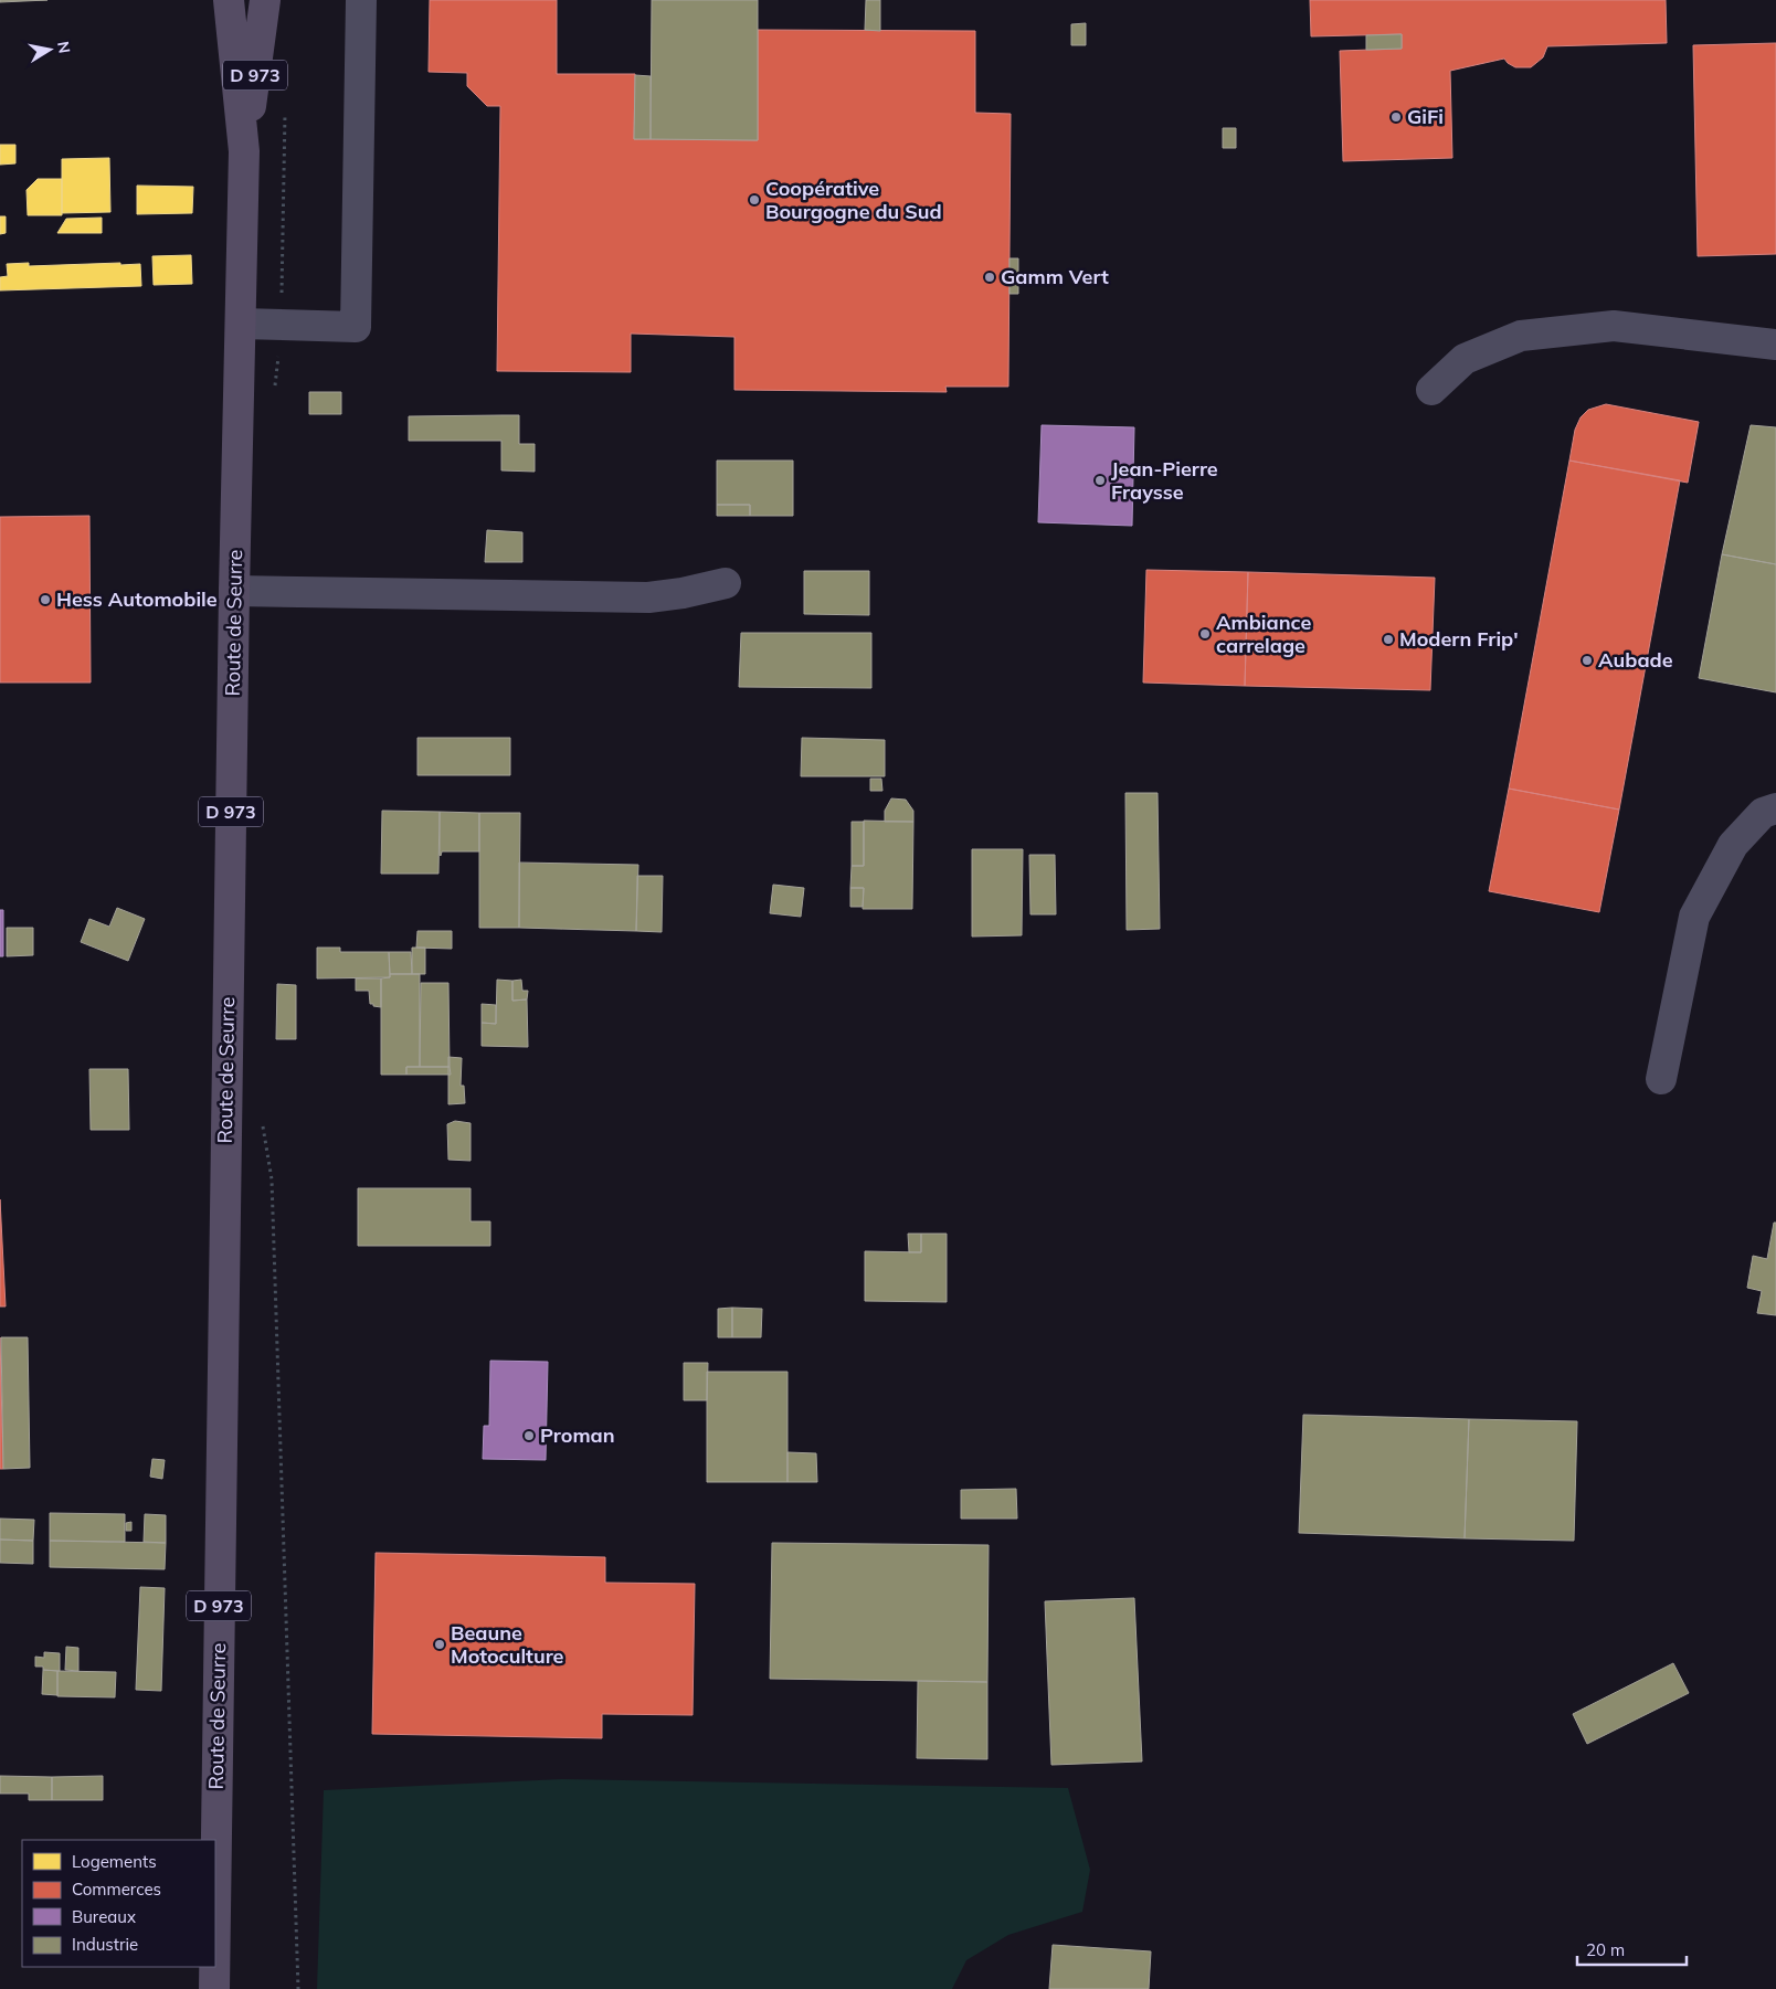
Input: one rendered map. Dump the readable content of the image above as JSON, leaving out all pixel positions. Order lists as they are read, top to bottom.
{
  "streets": {
    "main road": ["D 973", "Route de Seurre"]
  },
  "places": [
    "GiFi",
    "Coopérative Bourgogne du Sud",
    "Gamm Vert",
    "Jean-Pierre Fraysse",
    "Hess Automobile",
    "Ambiance carrelage",
    "Modern Frip'",
    "Aubade",
    "Proman",
    "Beaune Motoculture"
  ],
  "legend": [
    "Logements",
    "Commerces",
    "Bureaux",
    "Industrie"
  ],
  "scale_bar": "20 m",
  "north": "right"
}
